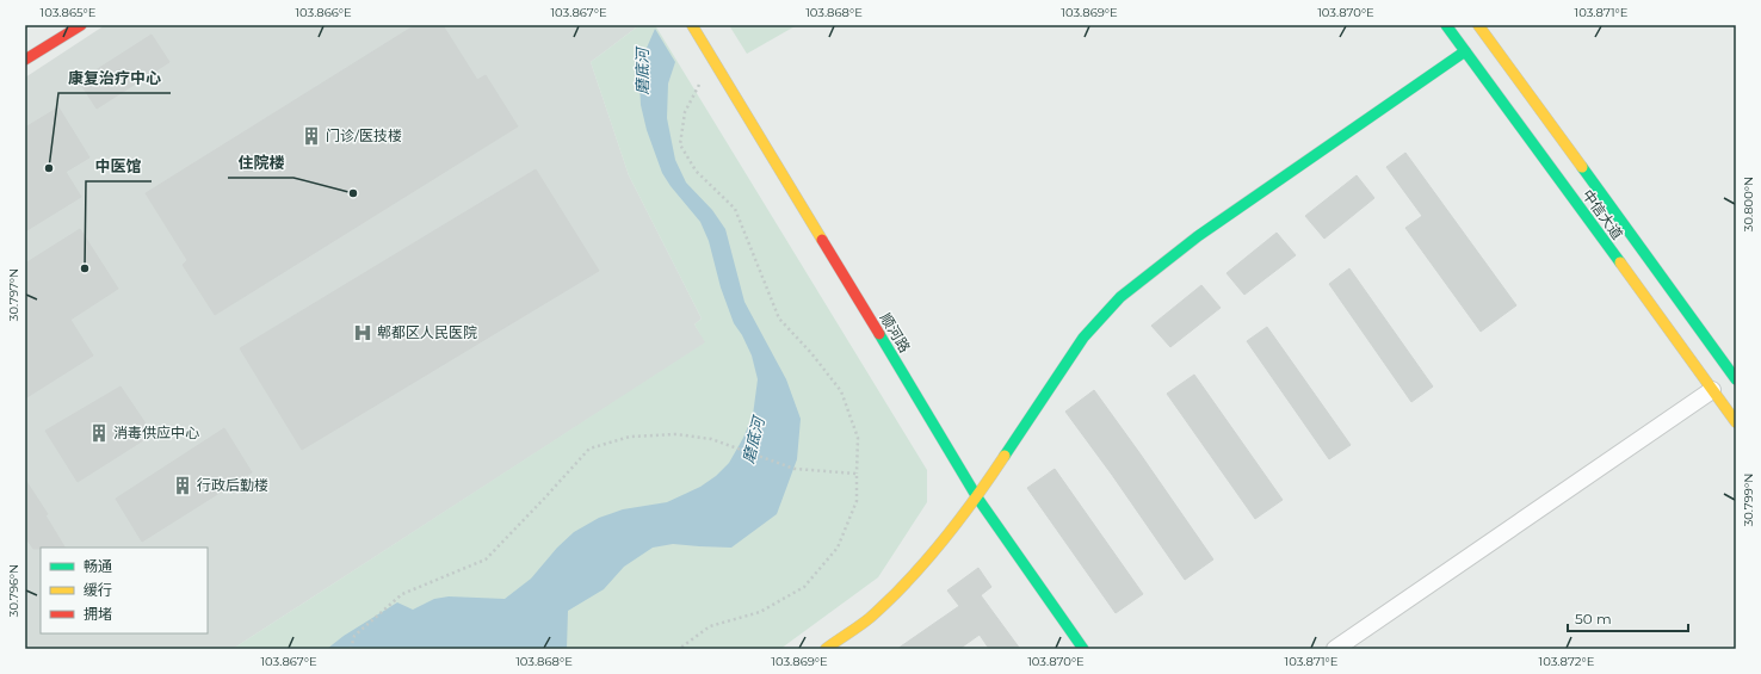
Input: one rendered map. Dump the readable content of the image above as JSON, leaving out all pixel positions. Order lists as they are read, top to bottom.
{
  "streets": {
    "street": ["中信大道", "顺河路"]
  },
  "water": ["磨底河"],
  "places": {
    "building": ["门诊/医技楼", "消毒供应中心", "行政后勤楼"],
    "other": ["康复治疗中心", "住院楼", "中医馆"],
    "hospital": ["郫都区人民医院"]
  },
  "legend": ["畅通", "缓行", "拥堵"],
  "scale_bar": "50 m",
  "coordinates": [
    "103.865°E",
    "103.866°E",
    "103.867°E",
    "103.868°E",
    "103.869°E",
    "103.870°E",
    "103.871°E",
    "30.800°N",
    "30.797°N",
    "30.799°N",
    "30.796°N",
    "103.872°E"
  ]
}
